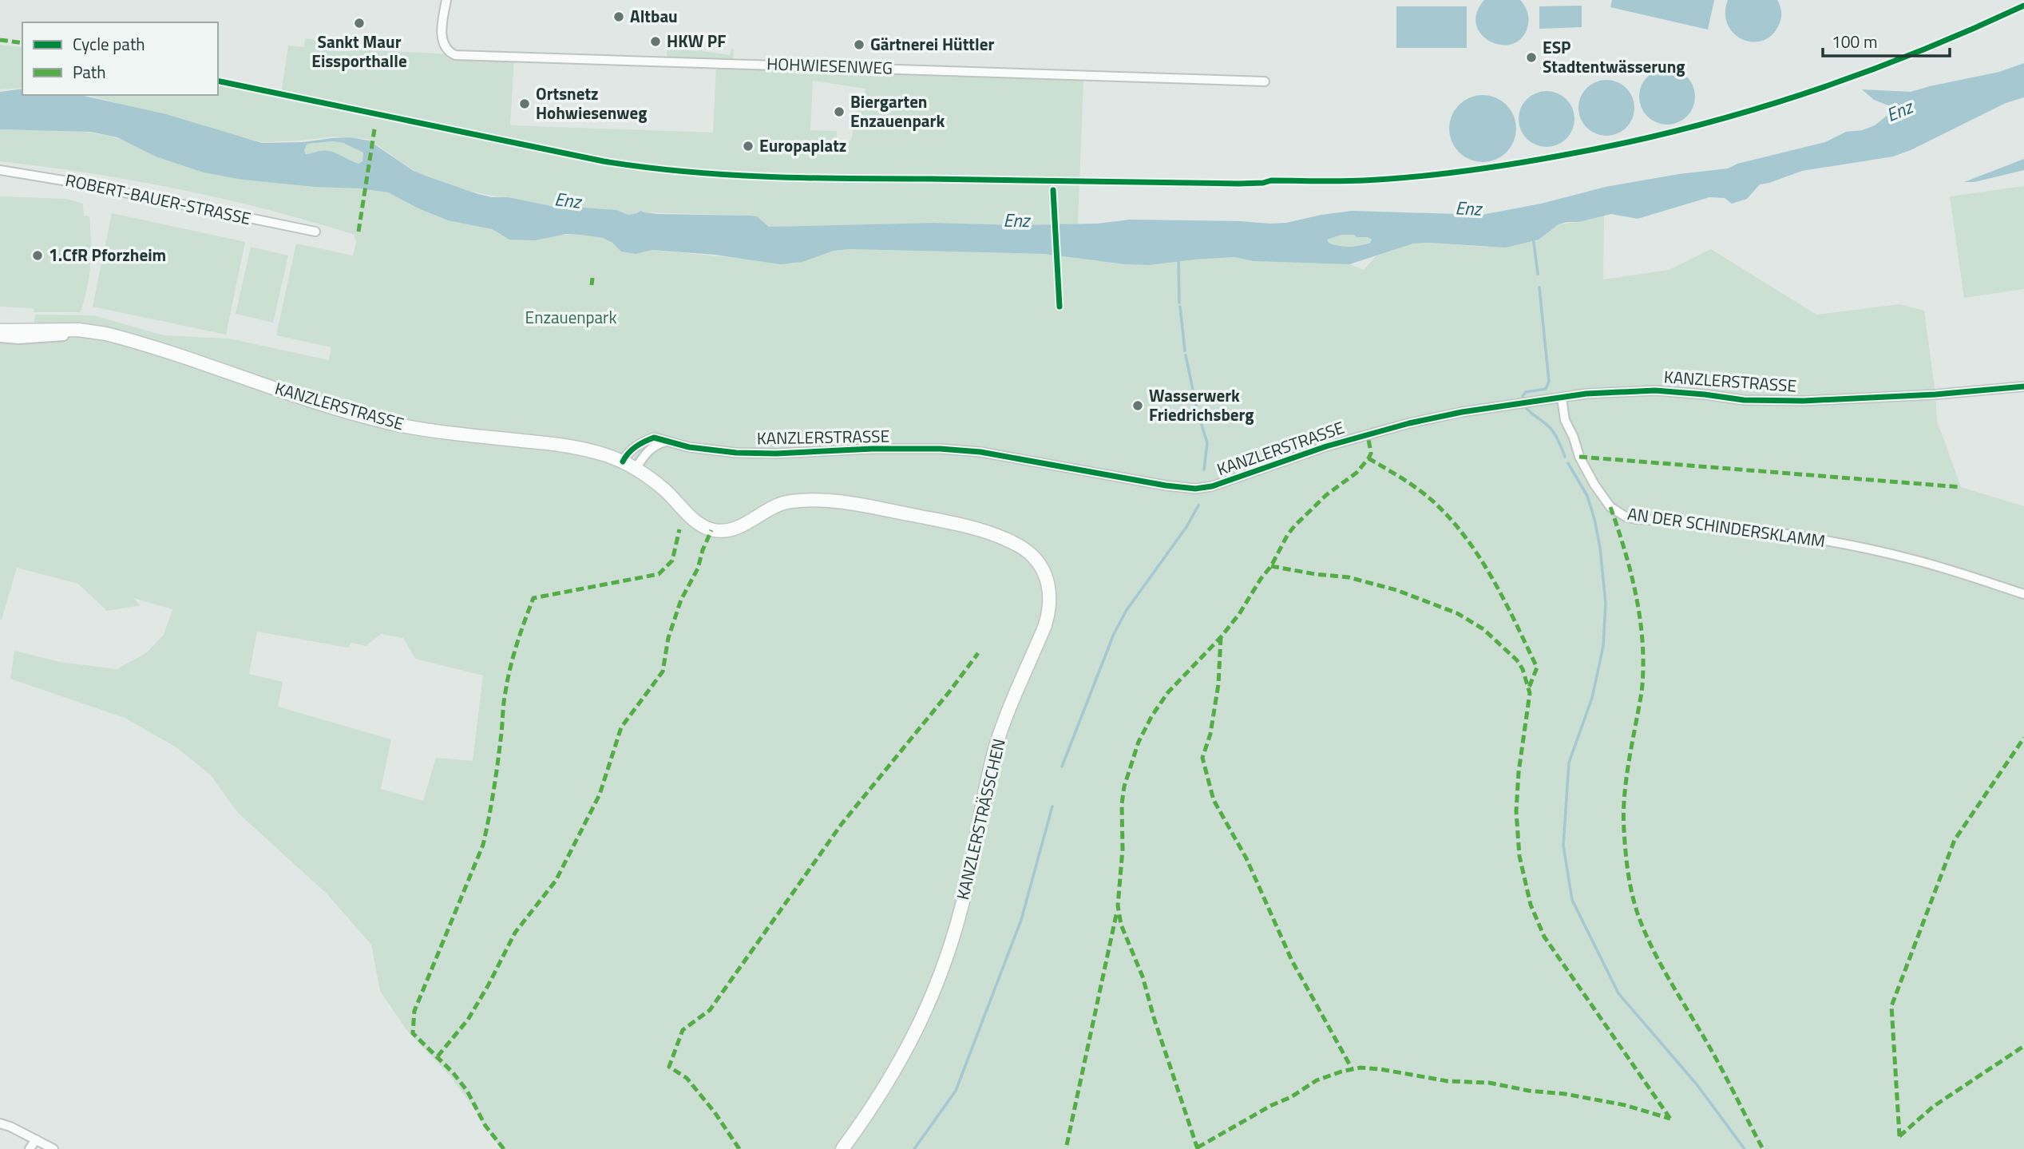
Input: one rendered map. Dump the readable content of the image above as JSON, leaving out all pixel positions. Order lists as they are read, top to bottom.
{
  "streets": {
    "main road": ["KANZLERSTRASSE", "KANZLERSTRÄSSCHEN"],
    "street": ["HOHWIESENWEG", "ROBERT-BAUER-STRASSE", "AN DER SCHINDERSKLAMM"]
  },
  "crossings": [
    ["KANZLERSTRASSE", "AN DER SCHINDERSKLAMM"],
    ["KANZLERSTRASSE", "KANZLERSTRÄSSCHEN"]
  ],
  "water": ["Enz"],
  "parks": ["Enzauenpark"],
  "places": [
    "Altbau",
    "Sankt Maur Eissporthalle",
    "HKW PF",
    "Gärtnerei Hüttler",
    "ESP Stadtentwässerung",
    "Ortsnetz Hohwiesenweg",
    "Biergarten Enzauenpark",
    "Europaplatz",
    "1.CfR Pforzheim",
    "Wasserwerk Friedrichsberg"
  ],
  "legend": ["Cycle path", "Path"],
  "scale_bar": "100 m"
}
